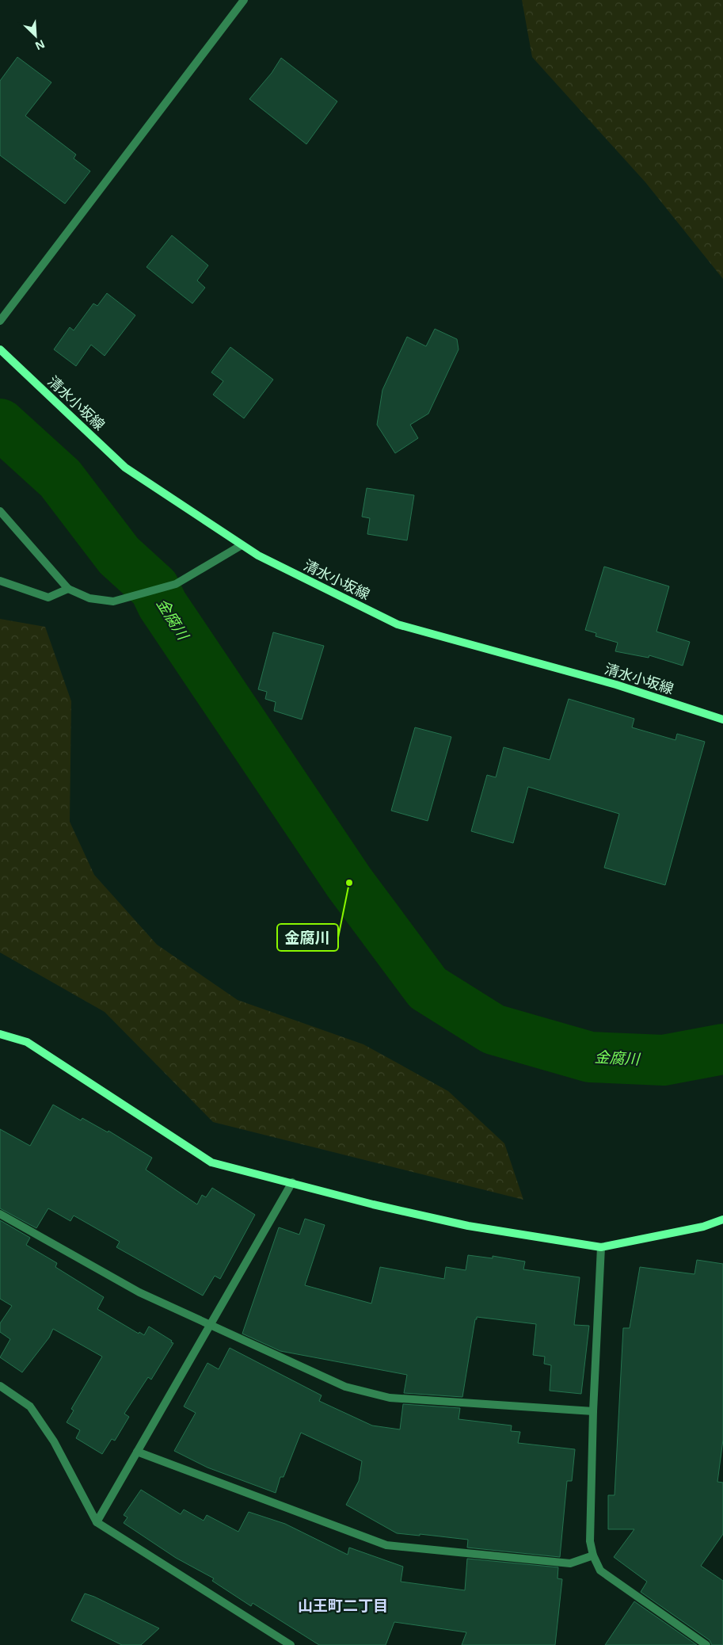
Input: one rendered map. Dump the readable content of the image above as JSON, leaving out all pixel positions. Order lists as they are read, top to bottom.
{
  "streets": {
    "main road": ["清水小坂線"]
  },
  "districts": ["山王町二丁目"],
  "water": ["金腐川"],
  "places": ["金腐川"],
  "north": "bottom right"
}
